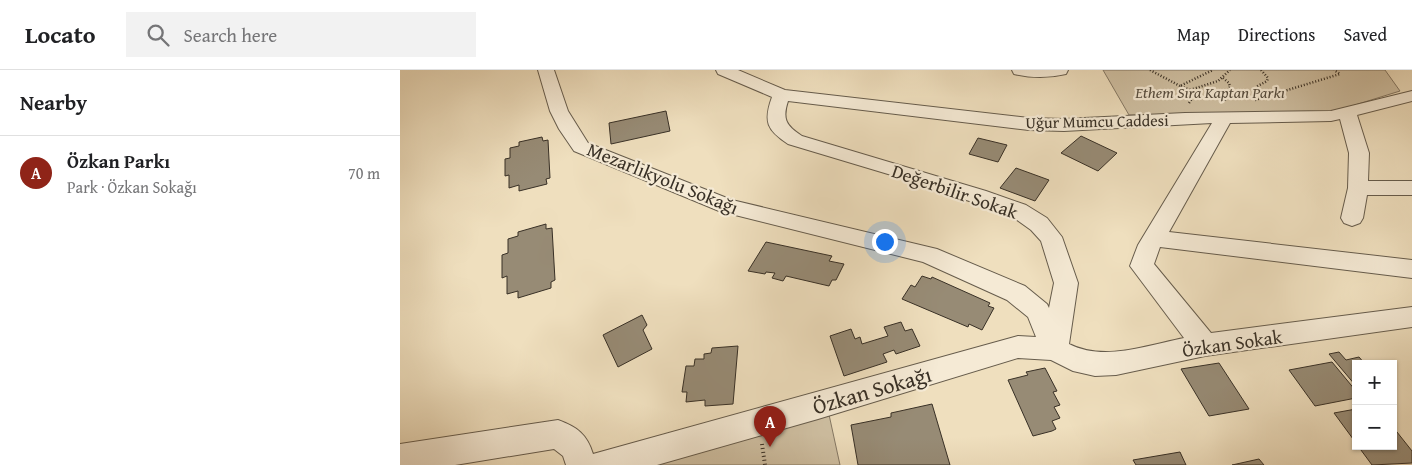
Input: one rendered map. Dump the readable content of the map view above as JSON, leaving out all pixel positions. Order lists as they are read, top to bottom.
{
  "streets": {
    "street": [
      "Uğur Mumcu Caddesi",
      "Mezarlıkyolu Sokağı",
      "Değerbilir Sokak",
      "Özkan Sokak",
      "Özkan Sokağı"
    ]
  },
  "crossings": [
    ["Uğur Mumcu Caddesi", "Değerbilir Sokak"],
    ["Mezarlıkyolu Sokağı", "Değerbilir Sokak"],
    ["Mezarlıkyolu Sokağı", "Özkan Sokak"],
    ["Mezarlıkyolu Sokağı", "Özkan Sokağı"],
    ["Değerbilir Sokak", "Özkan Sokak"],
    ["Değerbilir Sokak", "Özkan Sokağı"],
    ["Özkan Sokak", "Özkan Sokağı"]
  ],
  "parks": ["Ethem Sıra Kaptan Parkı"],
  "page": {
    "header": "Locato",
    "search": "Search here",
    "nav": ["Map", "Directions", "Saved"],
    "heading": "Nearby",
    "list": [
      {
        "mark": "A",
        "name": "Özkan Parkı",
        "note": "Park · Özkan Sokağı",
        "value": "70 m"
      }
    ],
    "map_buttons": ["+", "−"],
    "pins": "A"
  }
}
